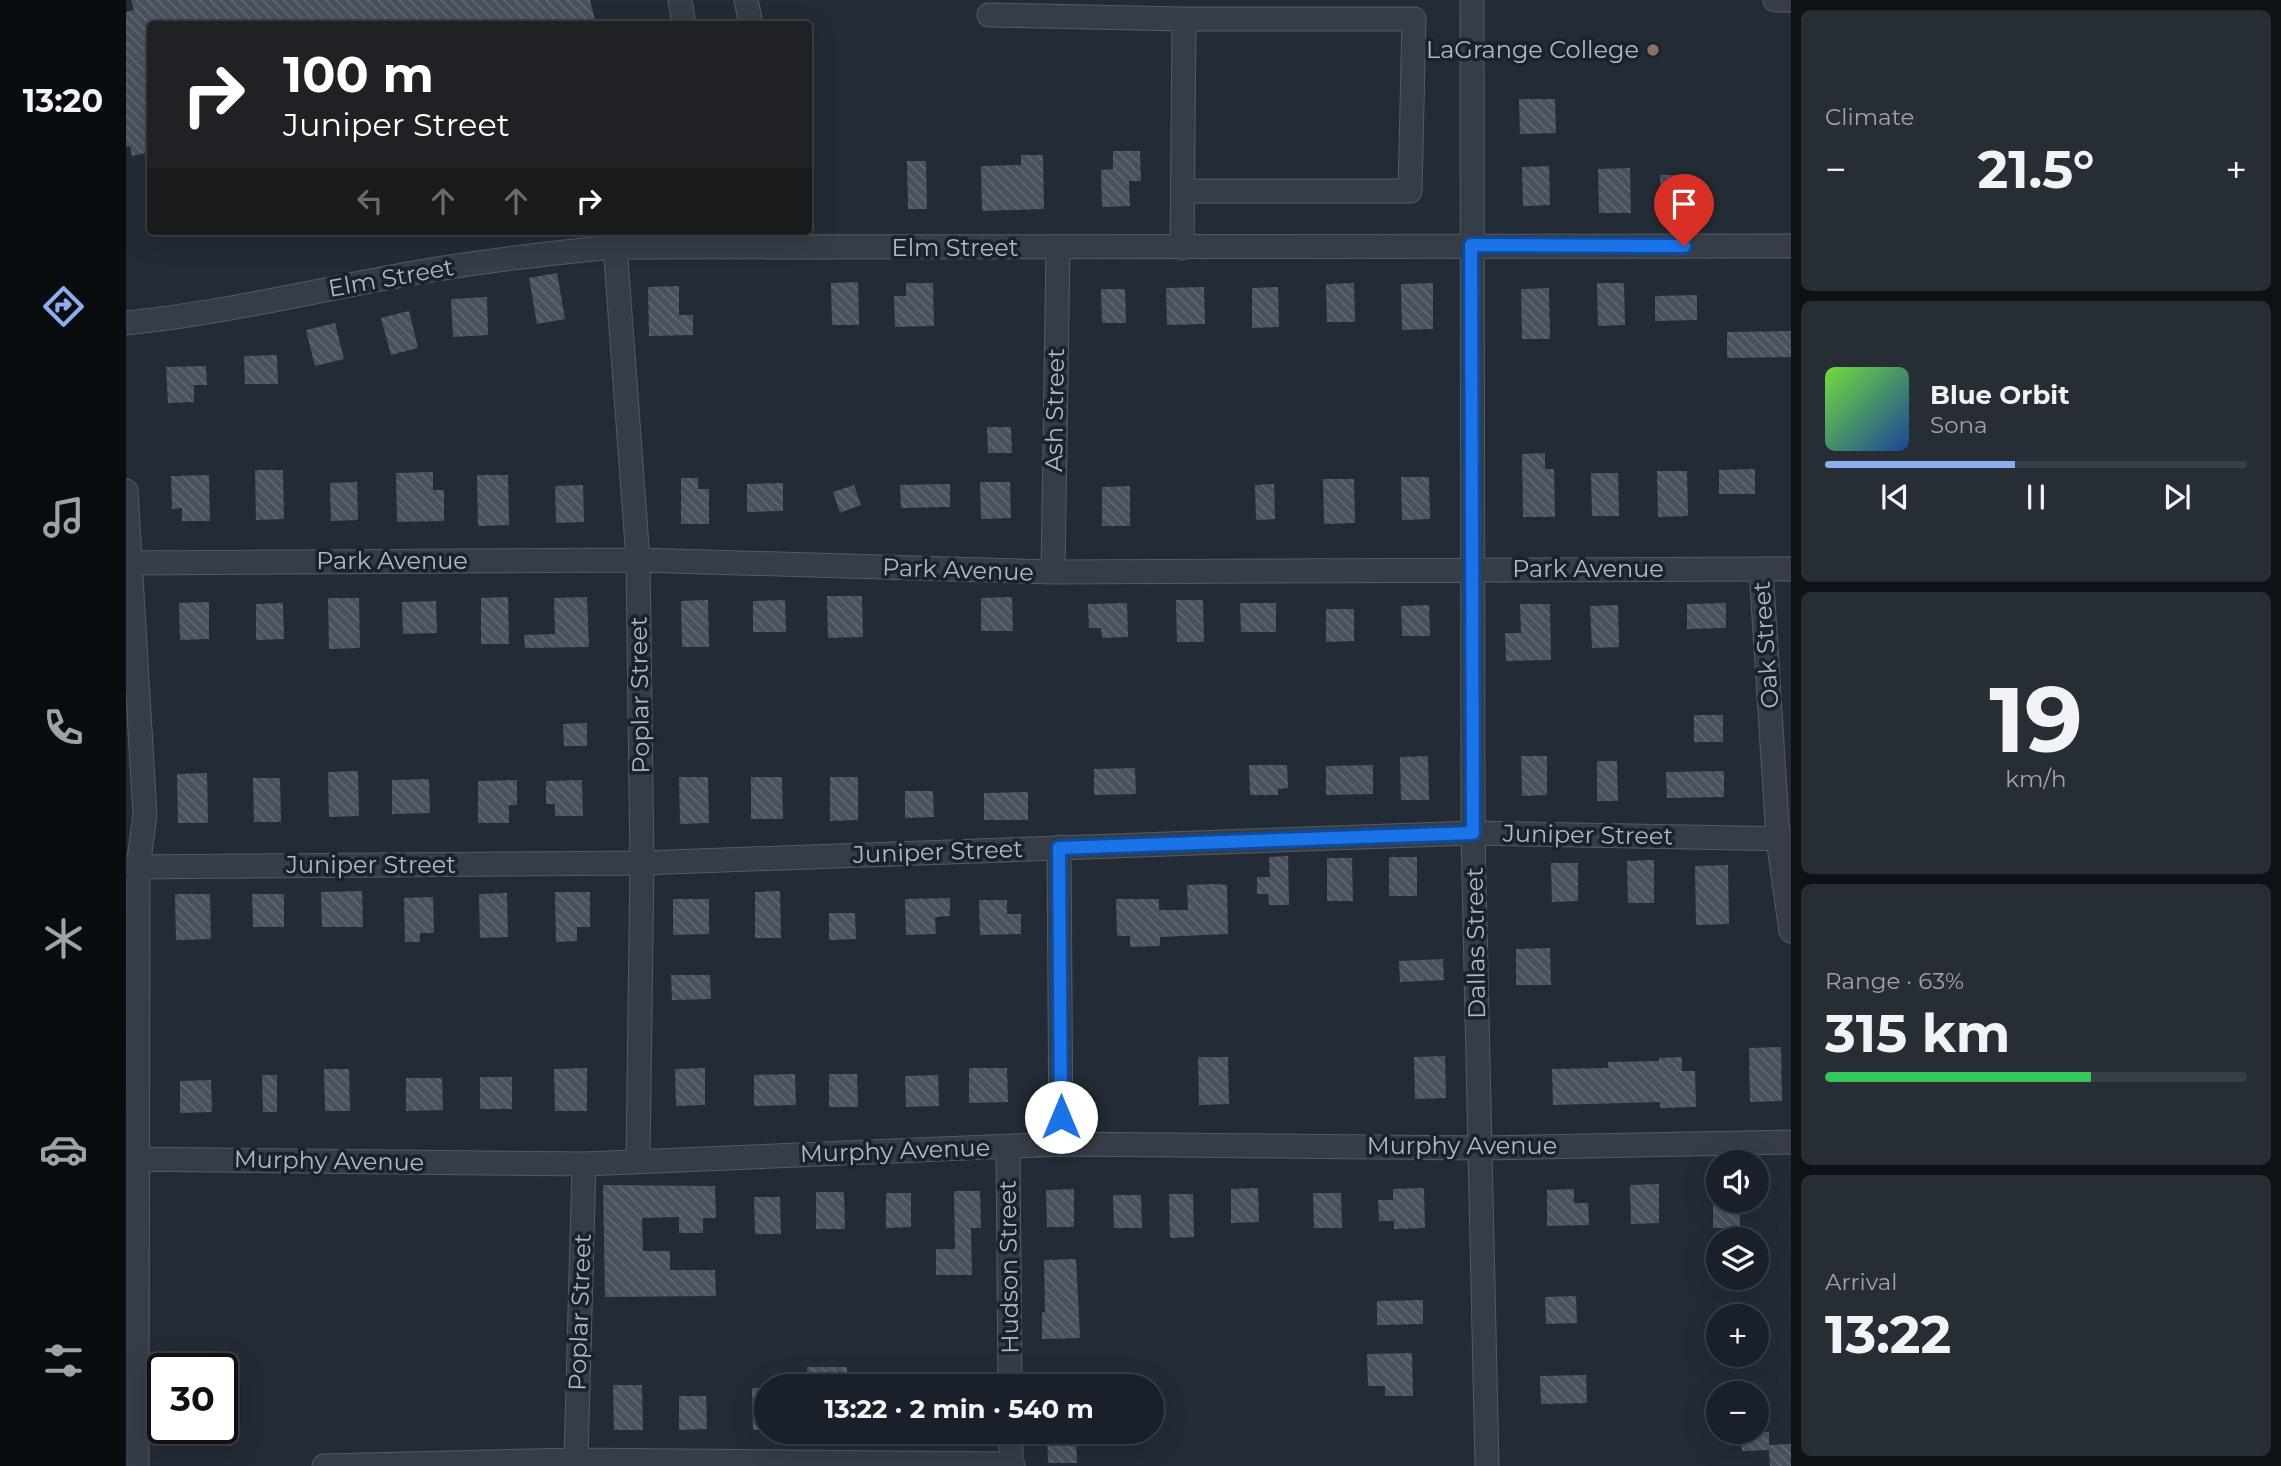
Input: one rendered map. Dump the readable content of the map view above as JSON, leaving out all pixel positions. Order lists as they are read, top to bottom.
{
  "streets": {
    "street": [
      "Elm Street",
      "Ash Street",
      "Park Avenue",
      "Oak Street",
      "Poplar Street",
      "Juniper Street",
      "Dallas Street",
      "Murphy Avenue",
      "Hudson Street"
    ]
  },
  "crossings": [
    ["Elm Street", "Ash Street"],
    ["Elm Street", "Poplar Street"],
    ["Elm Street", "Dallas Street"],
    ["Ash Street", "Park Avenue"],
    ["Park Avenue", "Oak Street"],
    ["Park Avenue", "Poplar Street"],
    ["Park Avenue", "Dallas Street"],
    ["Oak Street", "Juniper Street"],
    ["Poplar Street", "Juniper Street"],
    ["Poplar Street", "Murphy Avenue"],
    ["Juniper Street", "Dallas Street"],
    ["Dallas Street", "Murphy Avenue"],
    ["Murphy Avenue", "Hudson Street"]
  ],
  "places": ["LaGrange College"],
  "page": {
    "tabs": "13:20",
    "tile": [
      "Climate",
      ["19", "km/h"],
      ["Range · 63%", "315 km"],
      ["Arrival", "13:22"]
    ],
    "turn": ["100 m", "Juniper Street"],
    "heat": ["−", "21.5°", "+"],
    "song": ["Blue Orbit", "Sona"],
    "map_buttons": ["+", "−"],
    "limit": "30",
    "trip": "13:22 · 2 min · 540 m"
  }
}
